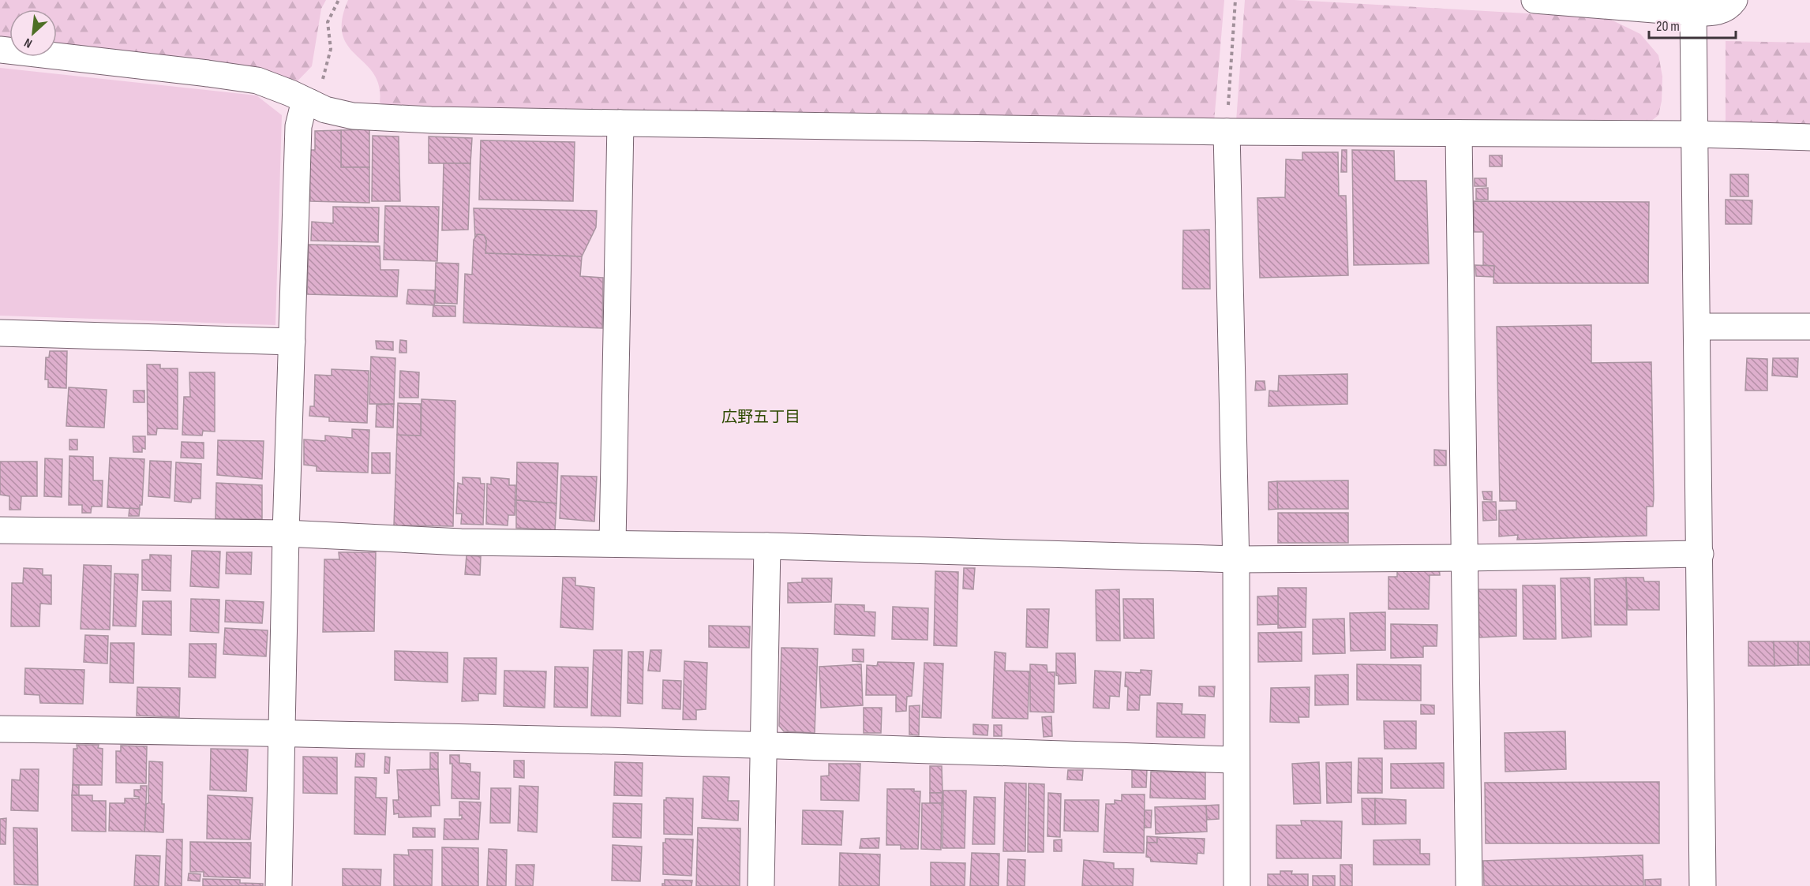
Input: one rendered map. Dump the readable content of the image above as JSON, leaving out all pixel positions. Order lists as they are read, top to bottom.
{
  "districts": ["広野五丁目"],
  "scale_bar": "20 m",
  "north": "bottom left"
}
